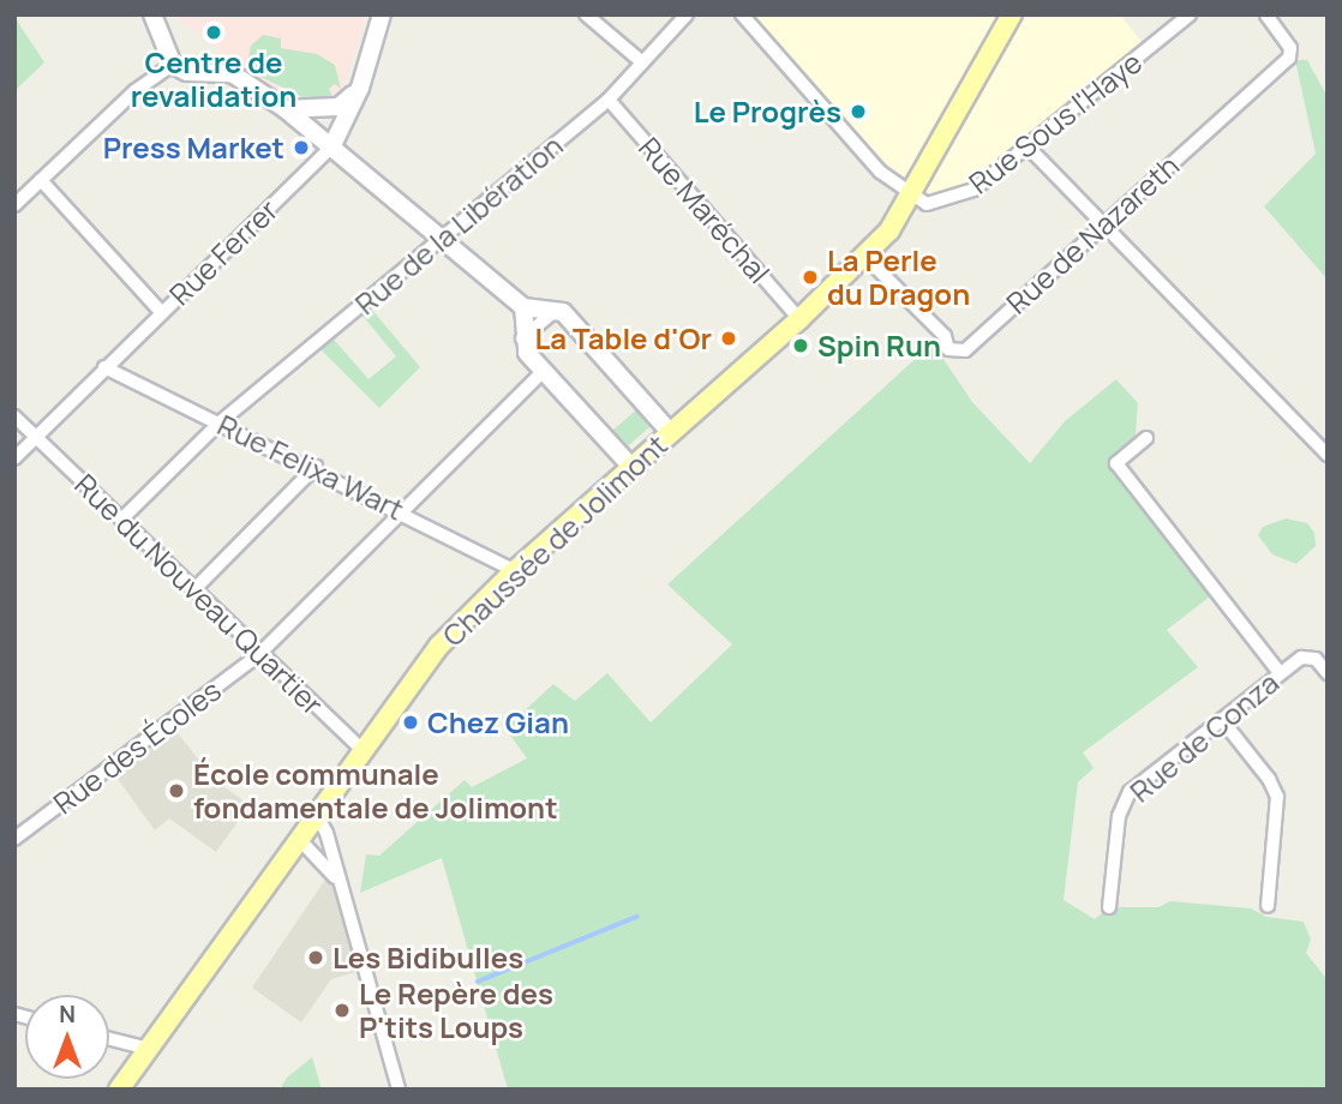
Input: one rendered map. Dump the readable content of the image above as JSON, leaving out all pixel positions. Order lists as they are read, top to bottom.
{
  "streets": {
    "main road": ["Chaussée de Jolimont"],
    "street": [
      "Rue Sous l'Haye",
      "Rue Maréchal",
      "Rue de la Libération",
      "Rue de Nazareth",
      "Rue Ferrer",
      "Rue Felixa Wart",
      "Rue du Nouveau Quartier",
      "Rue de Conza",
      "Rue des Écoles"
    ]
  },
  "crossings": [
    ["Rue Sous l'Haye", "Chaussée de Jolimont"],
    ["Rue Maréchal", "Rue de la Libération"],
    ["Rue Maréchal", "Chaussée de Jolimont"],
    ["Rue de la Libération", "Rue Felixa Wart"],
    ["Rue de la Libération", "Rue du Nouveau Quartier"],
    ["Rue de Nazareth", "Chaussée de Jolimont"],
    ["Rue Ferrer", "Rue Felixa Wart"],
    ["Rue Ferrer", "Rue du Nouveau Quartier"],
    ["Rue Felixa Wart", "Chaussée de Jolimont"],
    ["Rue Felixa Wart", "Rue des Écoles"],
    ["Chaussée de Jolimont", "Rue du Nouveau Quartier"],
    ["Rue du Nouveau Quartier", "Rue des Écoles"]
  ],
  "places": [
    "Centre de revalidation",
    "Le Progrès",
    "Press Market",
    "La Perle du Dragon",
    "La Table d'Or",
    "Spin Run",
    "Chez Gian",
    "École communale fondamentale de Jolimont",
    "Les Bidibulles",
    "Le Repère des P'tits Loups"
  ],
  "north": "top"
}
